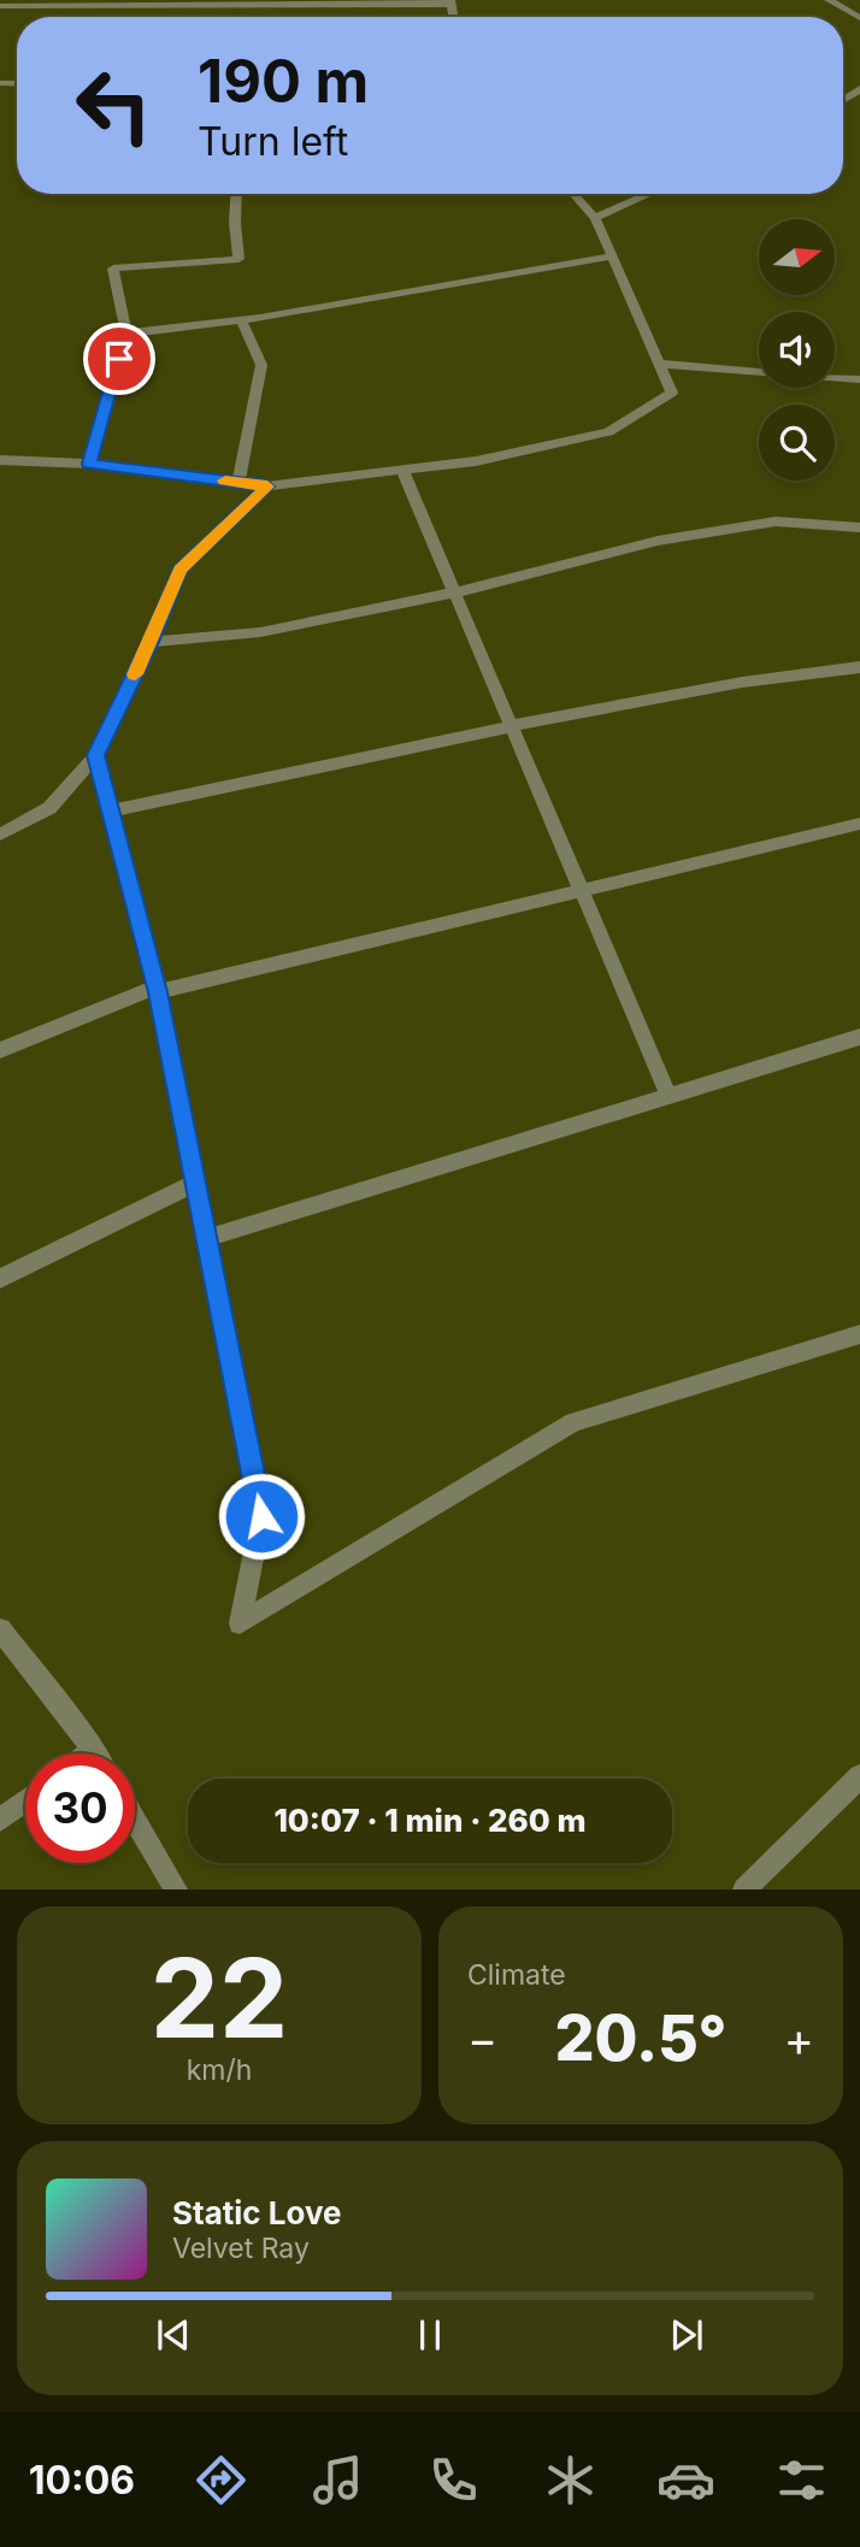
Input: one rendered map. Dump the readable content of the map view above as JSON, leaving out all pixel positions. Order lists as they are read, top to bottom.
{
  "north": "right",
  "page": {
    "turn": ["190 m", "Turn left"],
    "limit": "30",
    "trip": "10:07 · 1 min · 260 m",
    "tile": [
      ["22", "km/h"],
      "Climate"
    ],
    "heat": ["−", "20.5°", "+"],
    "song": ["Static Love", "Velvet Ray"],
    "tabs": "10:06"
  }
}
